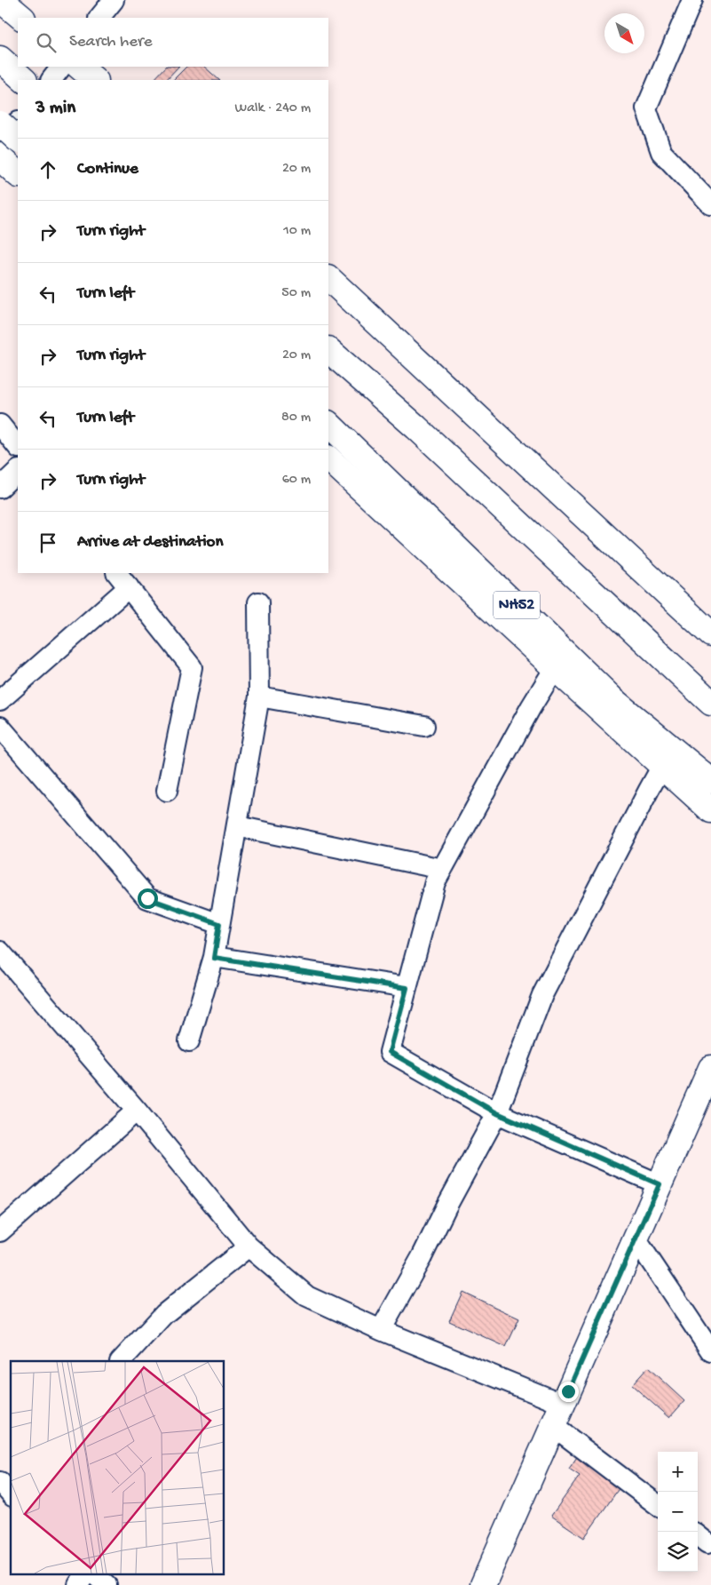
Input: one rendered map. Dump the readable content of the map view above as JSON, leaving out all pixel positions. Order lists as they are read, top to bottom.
{
  "streets": {
    "main road": ["NH52"]
  },
  "north": "bottom right",
  "page": {
    "search": "Search here",
    "heading": ["3 min", "Walk · 240 m"],
    "list": [
      ["Continue", "20 m"],
      ["Turn right", "10 m"],
      ["Turn left", "50 m"],
      ["Turn right", "20 m"],
      ["Turn left", "80 m"],
      ["Turn right", "60 m"],
      "Arrive at destination"
    ],
    "map_buttons": ["+", "−"]
  }
}
